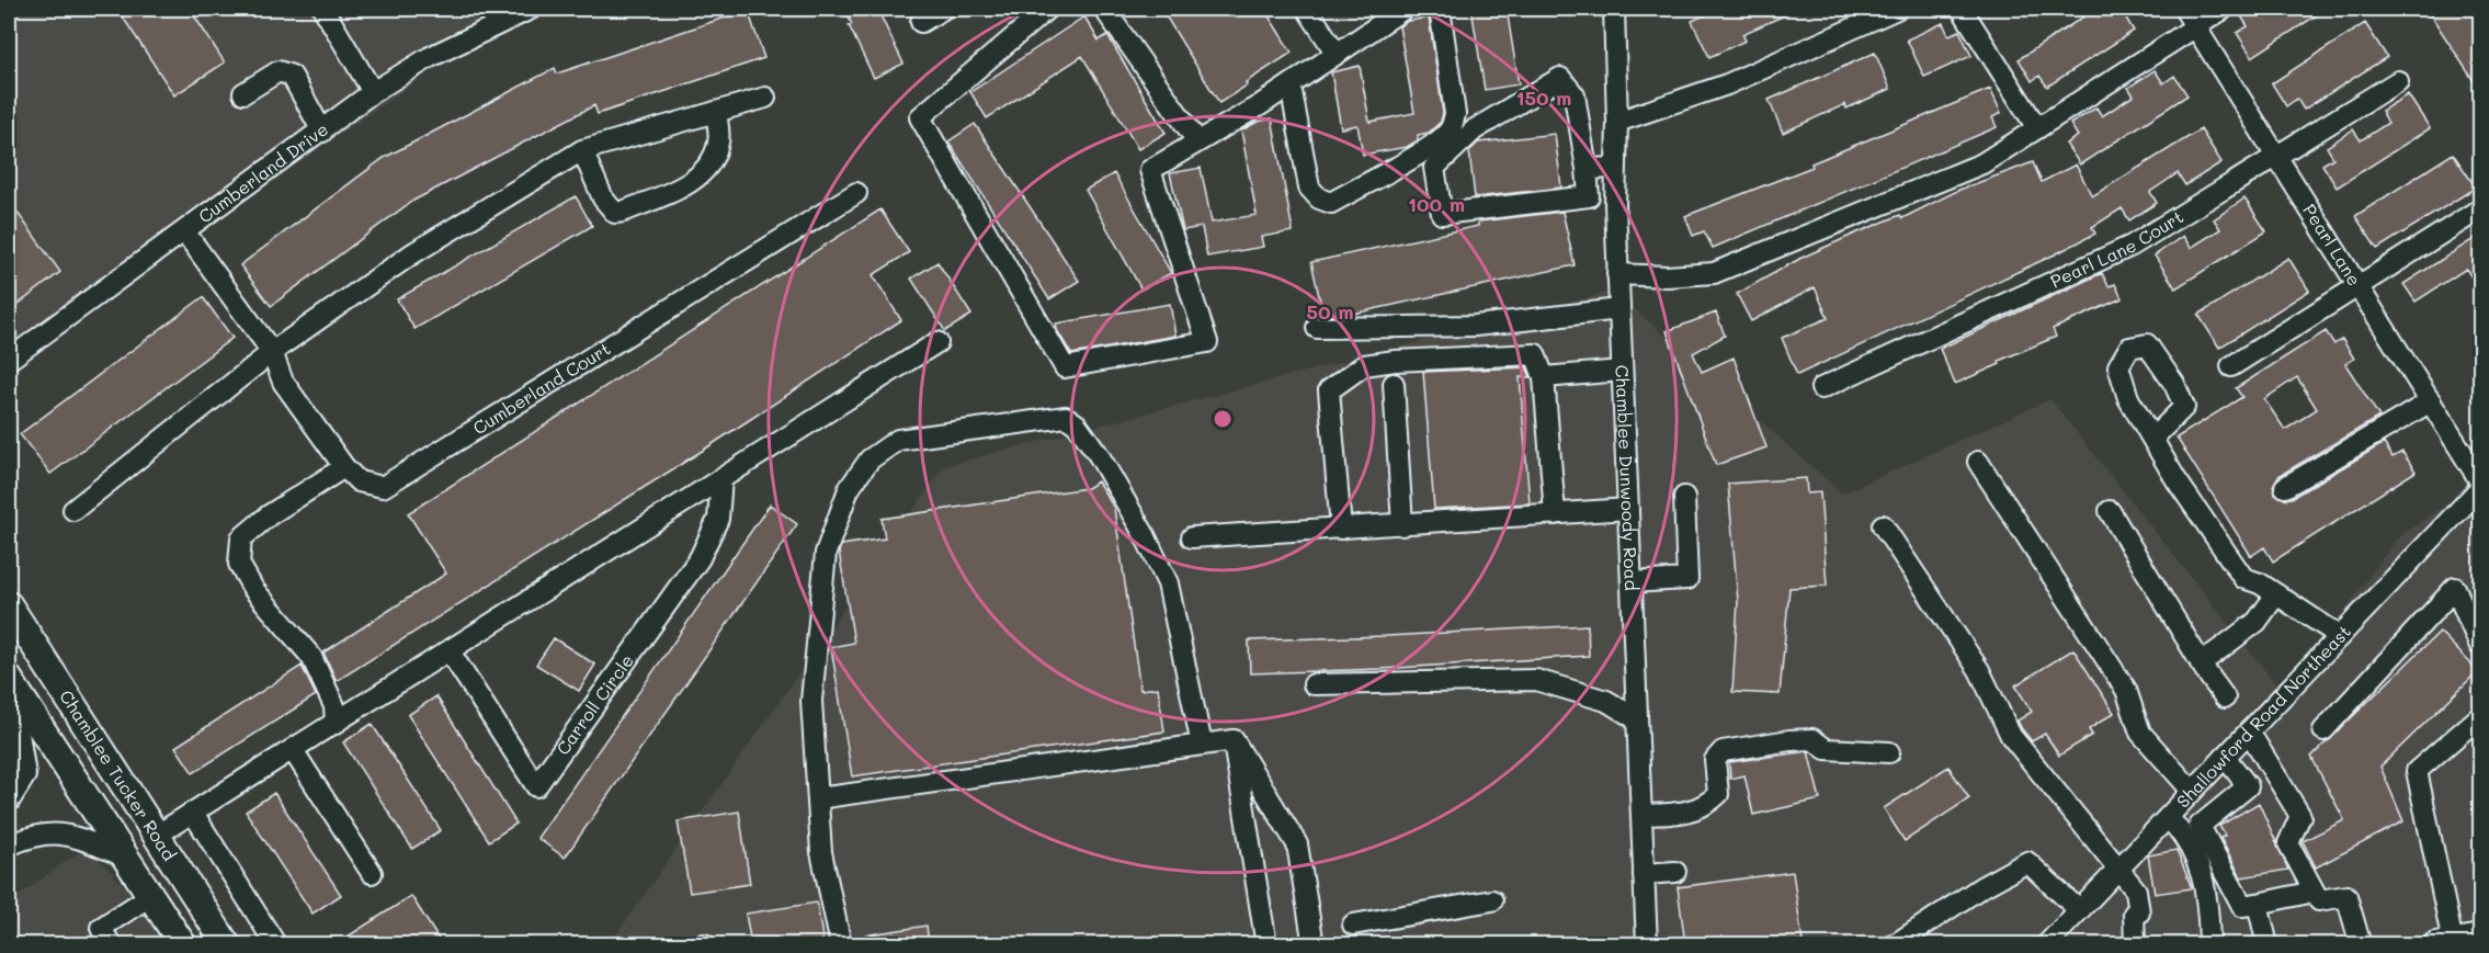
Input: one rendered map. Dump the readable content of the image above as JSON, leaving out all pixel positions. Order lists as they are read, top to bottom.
{
  "streets": {
    "main road": ["Chamblee Tucker Road"],
    "street": [
      "Cumberland Drive",
      "Pearl Lane",
      "Pearl Lane Court",
      "Cumberland Court",
      "Chamblee Dunwoody Road",
      "Carroll Circle",
      "Shallowford Road Northeast"
    ]
  },
  "crossings": [
    ["Cumberland Drive", "Cumberland Court"],
    ["Pearl Lane", "Pearl Lane Court"]
  ],
  "rings": ["150 m", "100 m", "50 m"]
}
